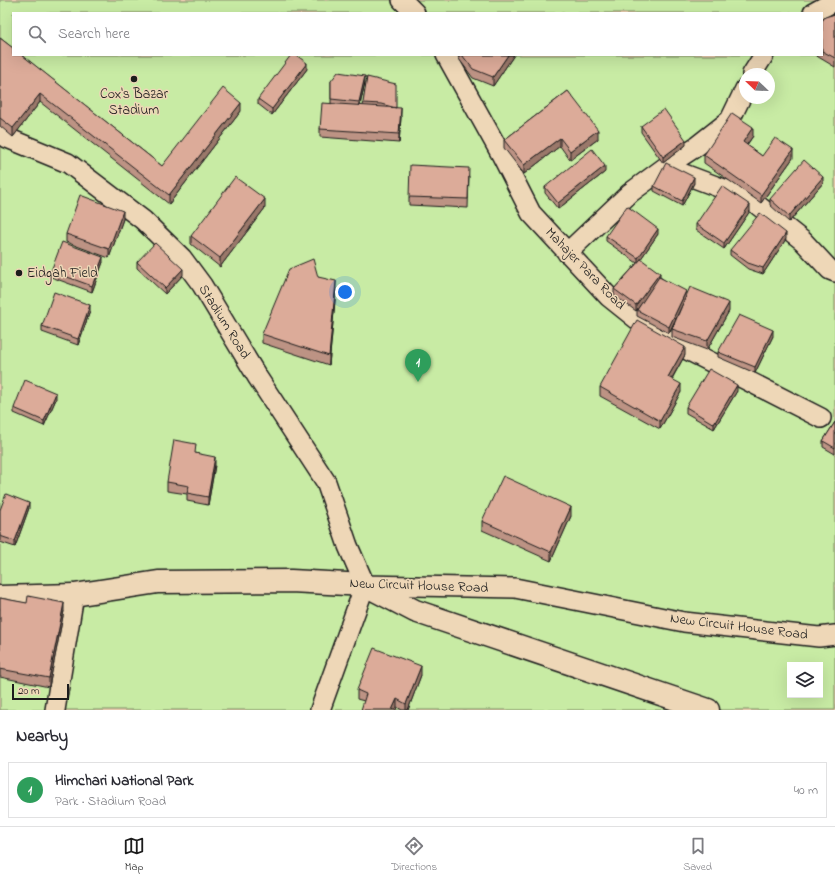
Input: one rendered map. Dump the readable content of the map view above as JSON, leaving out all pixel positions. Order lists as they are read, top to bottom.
{
  "streets": {
    "street": ["Mahajer Para Road", "Stadium Road", "New Circuit House Road"]
  },
  "crossings": [
    ["Stadium Road", "New Circuit House Road"]
  ],
  "places": ["Cox's Bazar Stadium", "Eidgah Field"],
  "scale_bar": "20 m",
  "north": "top left",
  "page": {
    "search": "Search here",
    "pins": "1",
    "scale": "20 m",
    "heading": "Nearby",
    "list": [
      {
        "mark": "1",
        "name": "Himchari National Park",
        "note": "Park · Stadium Road",
        "value": "40 m"
      }
    ],
    "nav": ["Map", "Directions", "Saved"]
  }
}
